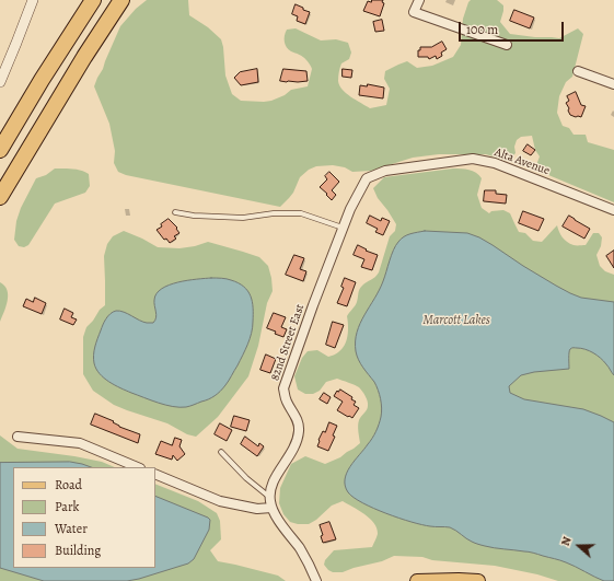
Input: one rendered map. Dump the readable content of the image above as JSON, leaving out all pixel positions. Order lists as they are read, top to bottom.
{
  "streets": {
    "street": ["Alta Avenue", "82nd Street East"]
  },
  "crossings": [
    ["Alta Avenue", "82nd Street East"]
  ],
  "water": ["Marcott Lakes"],
  "legend": [
    "Road",
    "Park",
    "Water",
    "Building"
  ],
  "scale_bar": "100 m",
  "north": "left"
}
